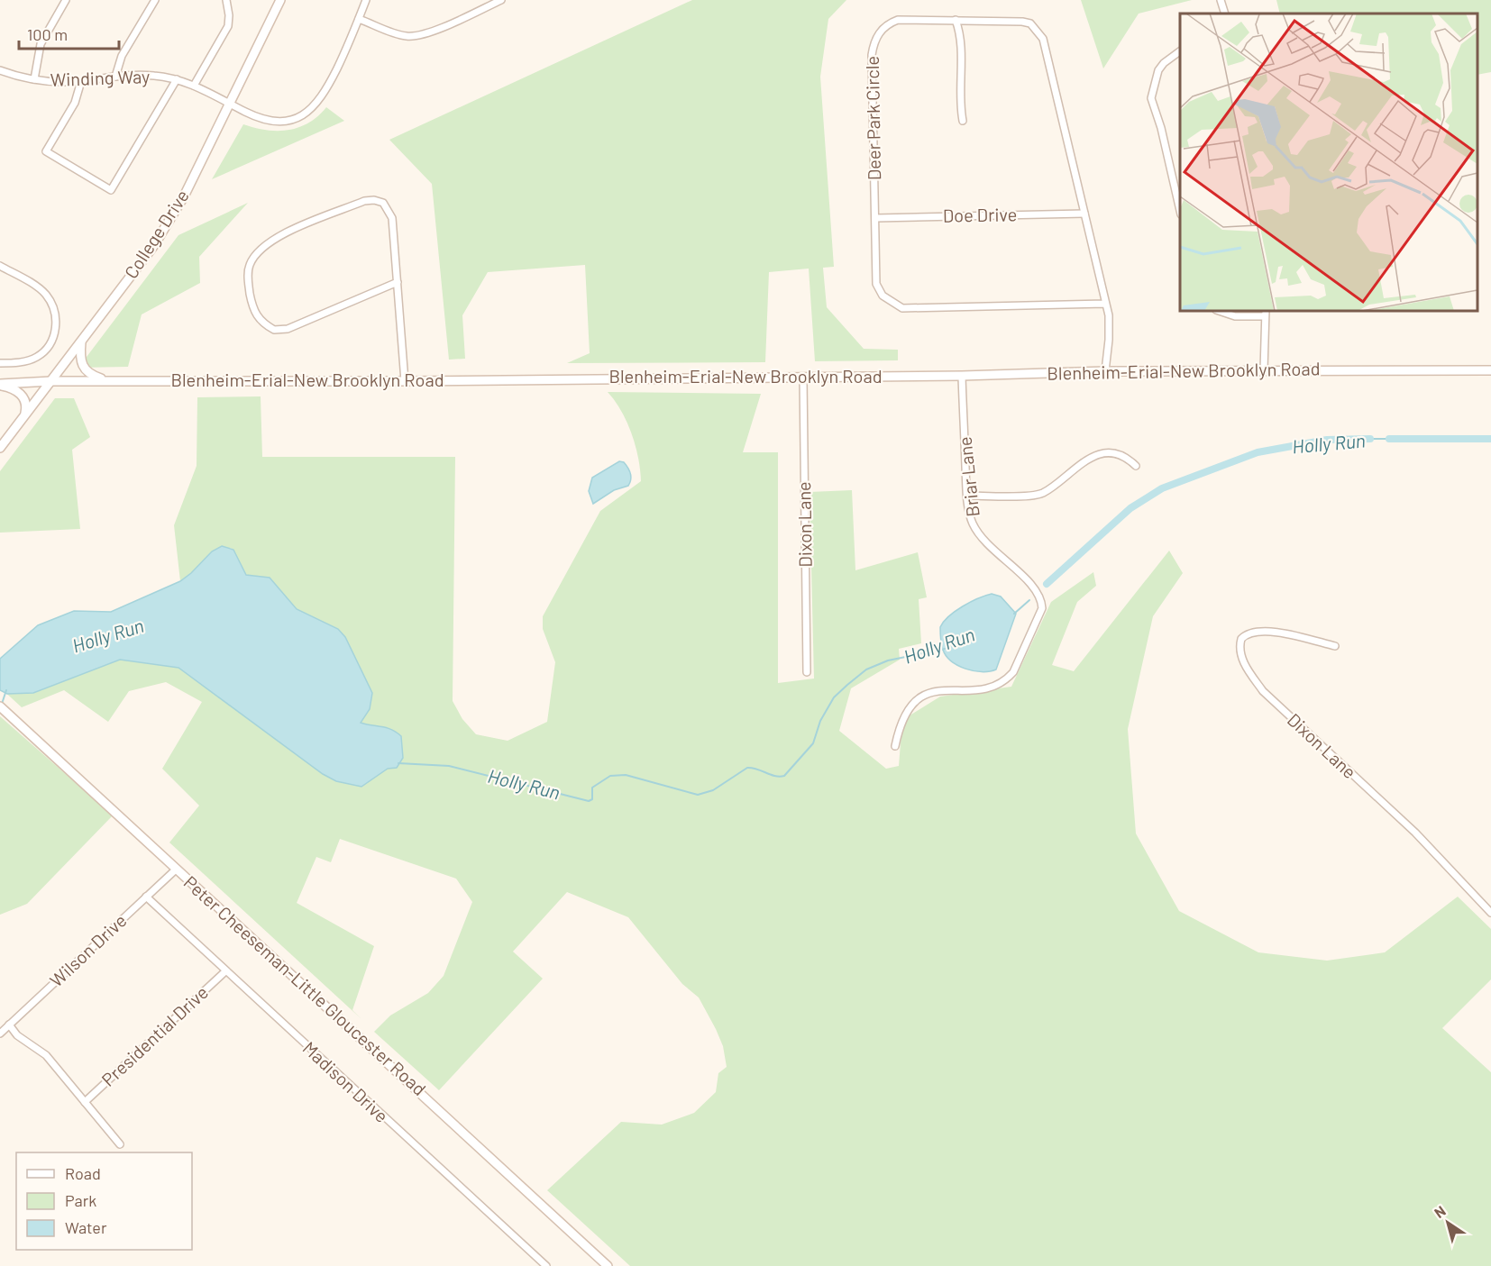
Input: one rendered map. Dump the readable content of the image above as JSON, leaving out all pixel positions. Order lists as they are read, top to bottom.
{
  "streets": {
    "main road": ["College Drive", "Blenheim-Erial-New Brooklyn Road", "Peter Cheeseman-Little Gloucester Road"],
    "street": [
      "Winding Way",
      "Deer Park Circle",
      "Doe Drive",
      "Briar Lane",
      "Dixon Lane",
      "Wilson Drive",
      "Presidential Drive",
      "Madison Drive"
    ]
  },
  "crossings": [
    ["Winding Way", "College Drive"],
    ["Deer Park Circle", "Doe Drive"],
    ["Deer Park Circle", "Blenheim-Erial-New Brooklyn Road"],
    ["College Drive", "Blenheim-Erial-New Brooklyn Road"],
    ["Blenheim-Erial-New Brooklyn Road", "Briar Lane"],
    ["Blenheim-Erial-New Brooklyn Road", "Dixon Lane"],
    ["Wilson Drive", "Peter Cheeseman-Little Gloucester Road"],
    ["Wilson Drive", "Madison Drive"],
    ["Presidential Drive", "Madison Drive"]
  ],
  "water": ["Holly Run"],
  "legend": ["Road", "Park", "Water"],
  "scale_bar": "100 m",
  "north": "top left"
}
